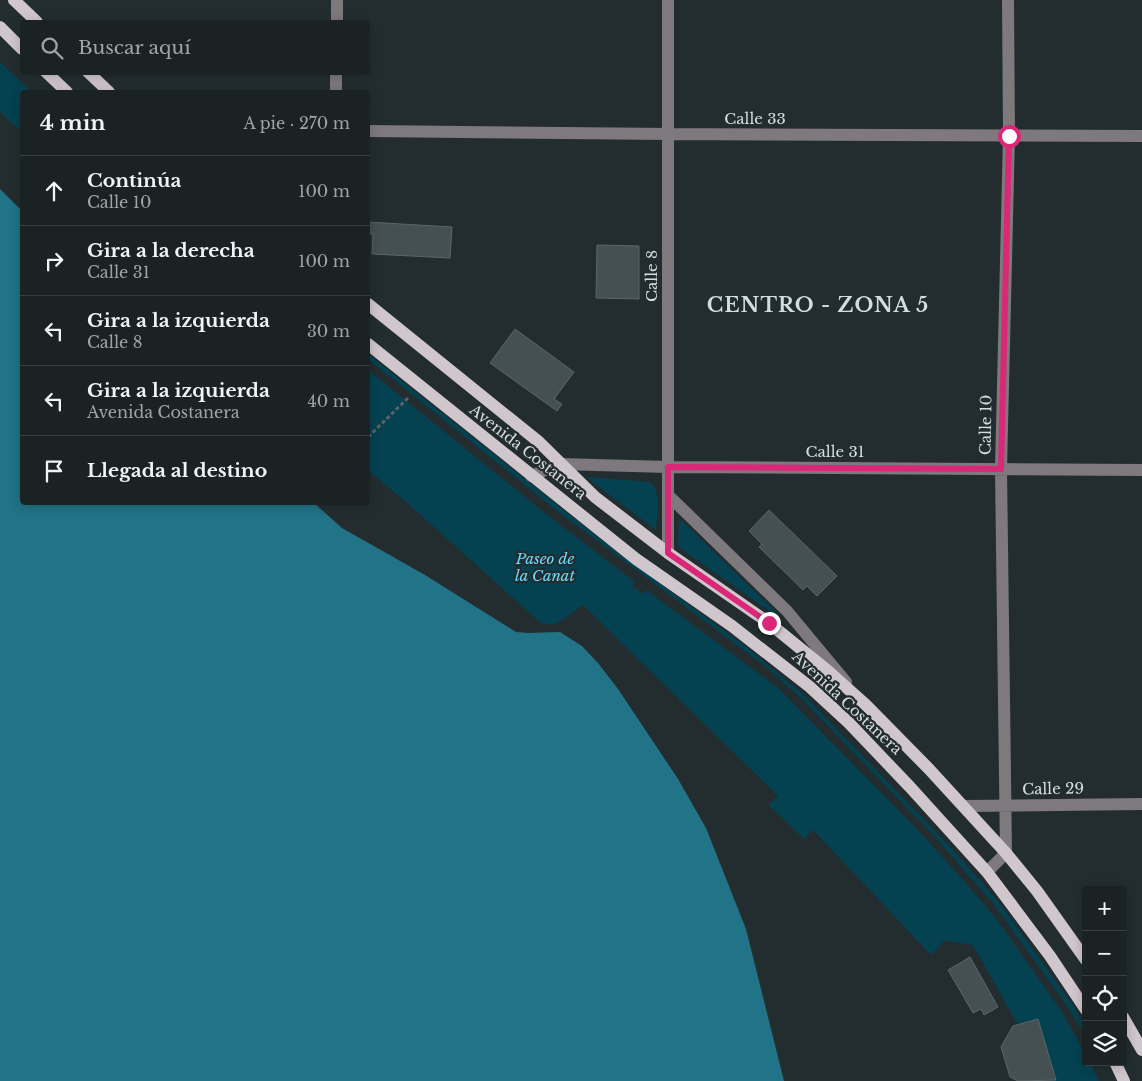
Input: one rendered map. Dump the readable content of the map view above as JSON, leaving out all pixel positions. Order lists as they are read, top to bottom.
{
  "streets": {
    "main road": ["Avenida Costanera"],
    "street": [
      "Calle 33",
      "Calle 8",
      "Calle 10",
      "Calle 31",
      "Calle 29"
    ]
  },
  "crossings": [
    ["Calle 33", "Calle 8"],
    ["Calle 33", "Calle 10"],
    ["Calle 8", "Avenida Costanera"],
    ["Calle 8", "Calle 31"],
    ["Calle 10", "Avenida Costanera"],
    ["Calle 10", "Calle 31"],
    ["Calle 10", "Calle 29"],
    ["Avenida Costanera", "Calle 31"],
    ["Avenida Costanera", "Calle 29"]
  ],
  "districts": ["CENTRO - ZONA 5"],
  "parks": ["Paseo de la Canat"],
  "page": {
    "search": "Buscar aquí",
    "heading": ["4 min", "A pie · 270 m"],
    "list": [
      ["Continúa", "Calle 10", "100 m"],
      ["Gira a la derecha", "Calle 31", "100 m"],
      ["Gira a la izquierda", "Calle 8", "30 m"],
      ["Gira a la izquierda", "Avenida Costanera", "40 m"],
      "Llegada al destino"
    ],
    "map_buttons": ["+", "−"]
  }
}
